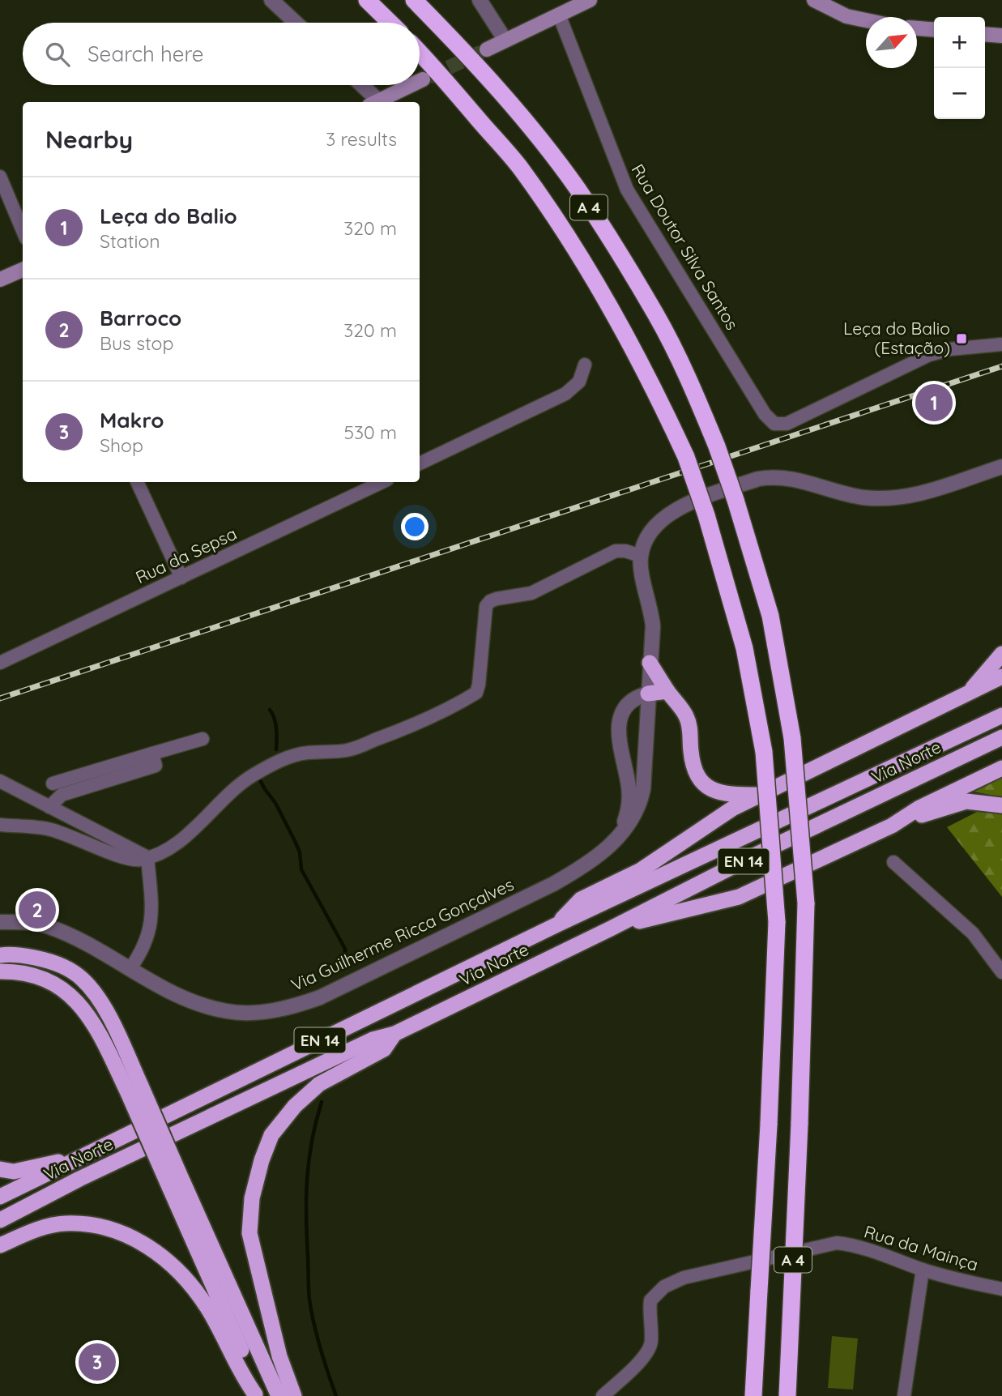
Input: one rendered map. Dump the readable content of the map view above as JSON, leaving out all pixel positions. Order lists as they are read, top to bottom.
{
  "streets": {
    "highway": ["A 4", "Via Norte", "EN 14"],
    "street": [
      "Rua Doutor Silva Santos",
      "Rua da Sepsa",
      "Via Guilherme Ricca Gonçalves",
      "Rua da Mainça"
    ]
  },
  "places": {
    "transit": ["Leça do Balio (Estação)"]
  },
  "north": "top right",
  "page": {
    "map_buttons": ["+", "−"],
    "search": "Search here",
    "heading": ["Nearby", "3 results"],
    "list": [
      {
        "mark": "1",
        "name": "Leça do Balio",
        "note": "Station",
        "value": "320 m"
      },
      {
        "mark": "2",
        "name": "Barroco",
        "note": "Bus stop",
        "value": "320 m"
      },
      {
        "mark": "3",
        "name": "Makro",
        "note": "Shop",
        "value": "530 m"
      }
    ],
    "pins": ["1", "2", "3"]
  }
}
